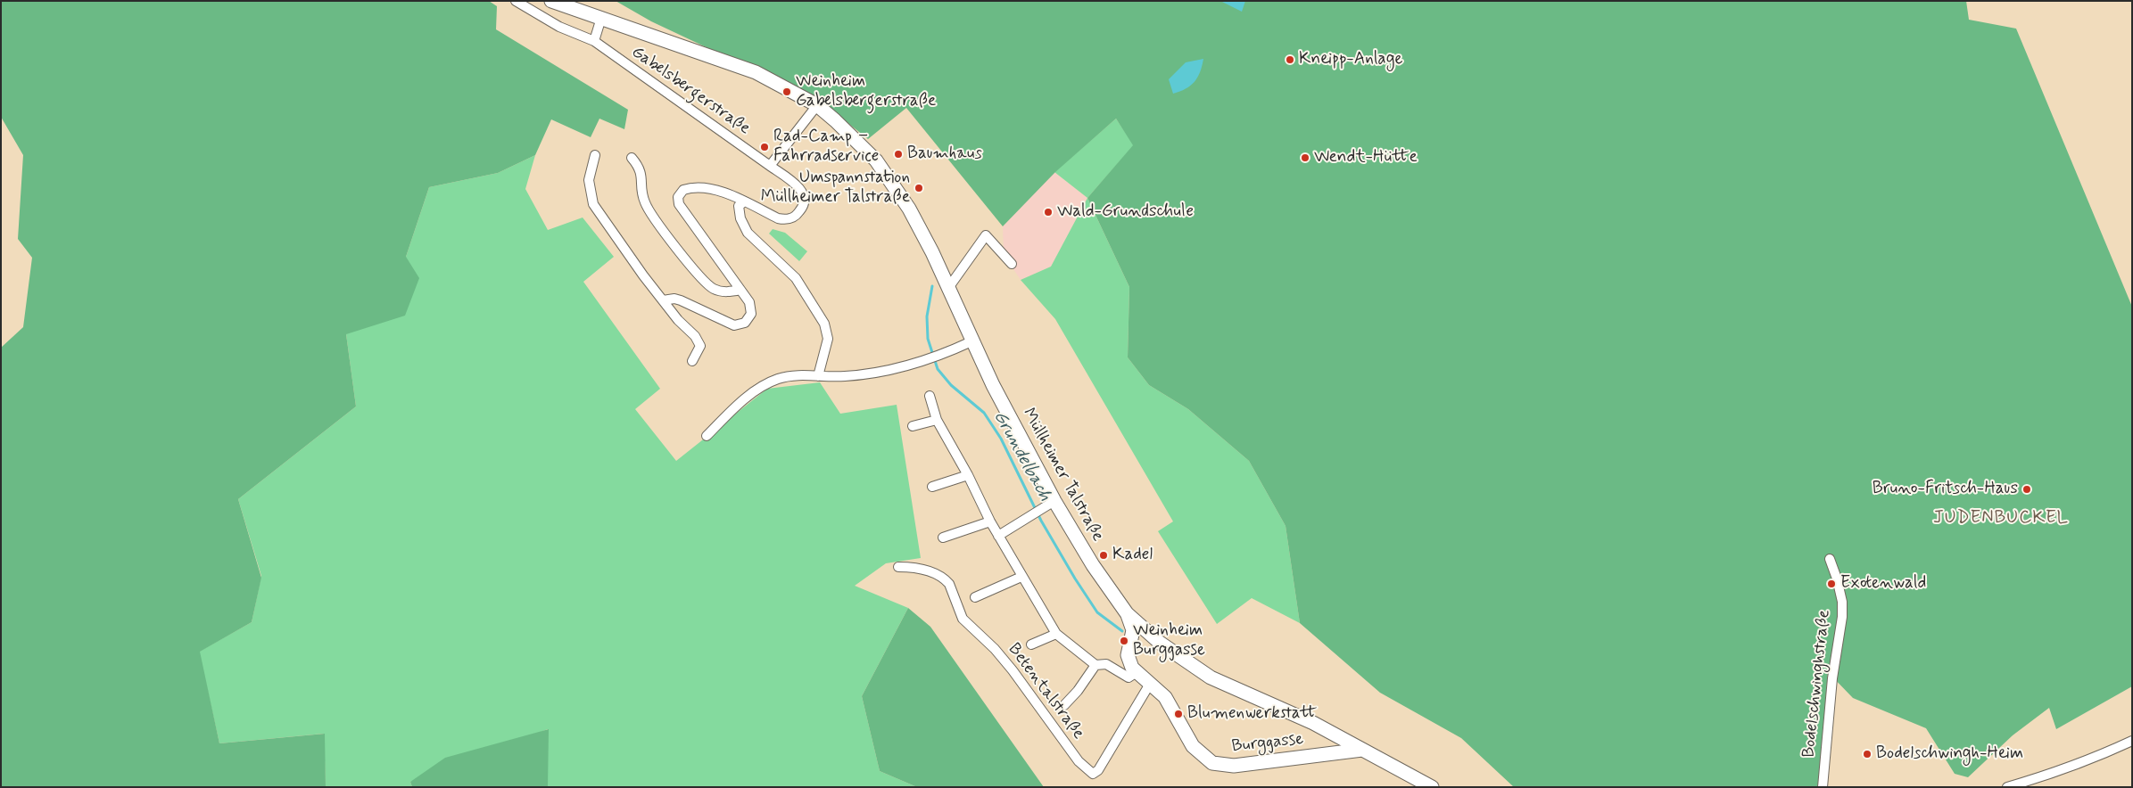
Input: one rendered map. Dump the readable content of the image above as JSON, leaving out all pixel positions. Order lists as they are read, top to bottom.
{
  "streets": {
    "main road": ["Müllheimer Talstraße", "Burggasse"],
    "street": ["Gabelsbergerstraße", "Bodelschwinghstraße", "Betentalstraße"]
  },
  "crossings": [
    ["Müllheimer Talstraße", "Burggasse"],
    ["Betentalstraße", "Burggasse"]
  ],
  "districts": ["JUDENBUCKEL"],
  "water": ["Grundelbach"],
  "places": [
    "Kneipp-Anlage",
    "Weinheim Gabelsbergerstraße",
    "Rad-Camp – Fahrradservice",
    "Baumhaus",
    "Wendt-Hütte",
    "Umspannstation Müllheimer Talstraße",
    "Wald-Grundschule",
    "Bruno-Fritsch-Haus",
    "Kadel",
    "Exotenwald",
    "Weinheim Burggasse",
    "Blumenwerkstatt",
    "Bodelschwingh-Heim"
  ]
}
